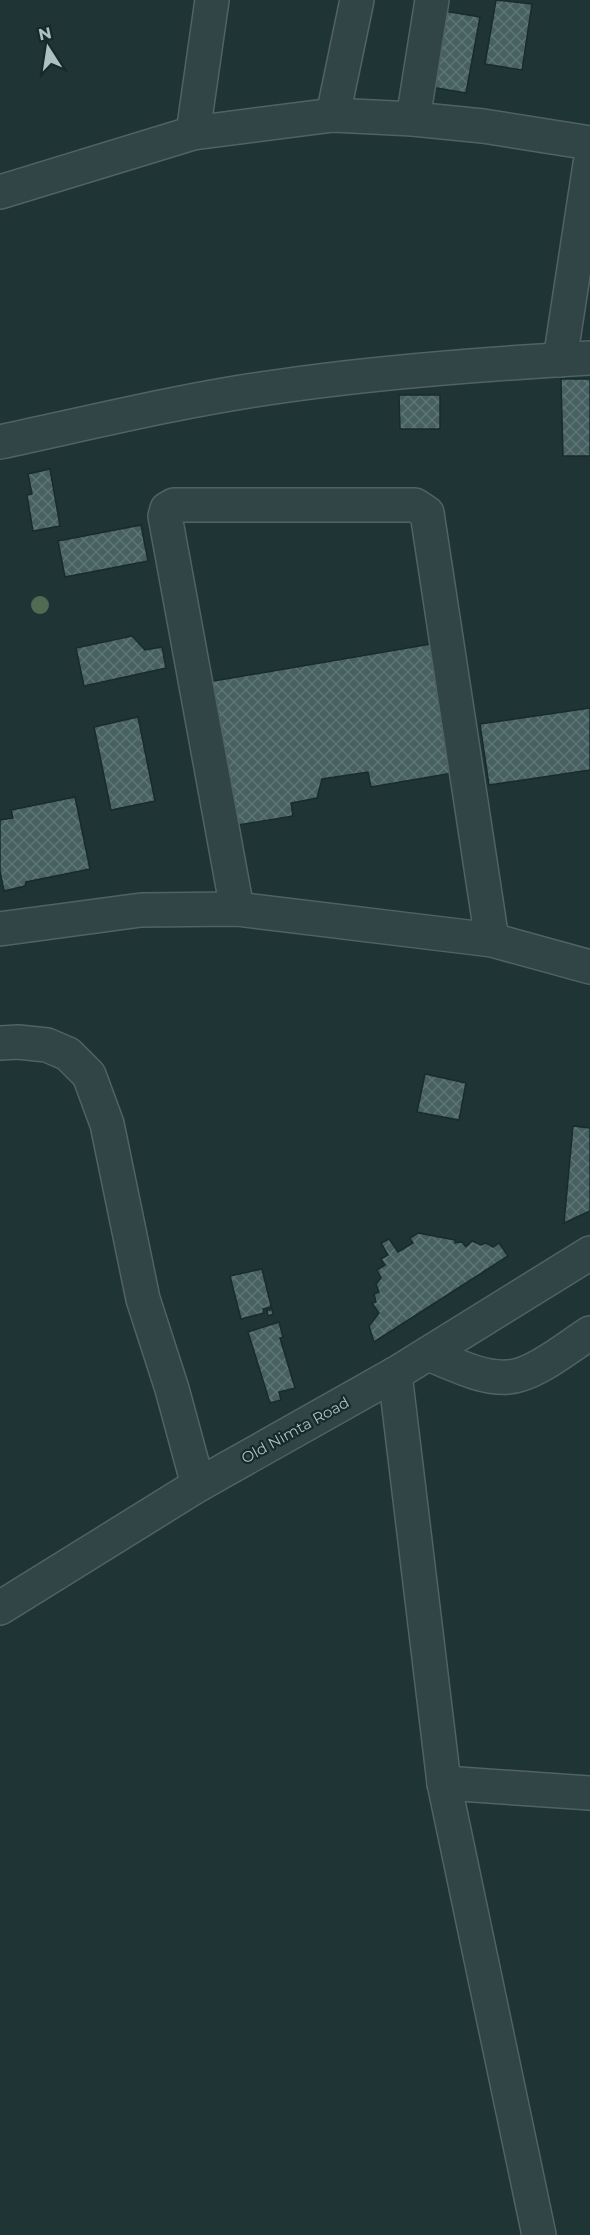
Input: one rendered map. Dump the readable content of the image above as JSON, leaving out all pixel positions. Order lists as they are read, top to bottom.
{
  "streets": {
    "street": ["Old Nimta Road"]
  },
  "north": "top"
}
